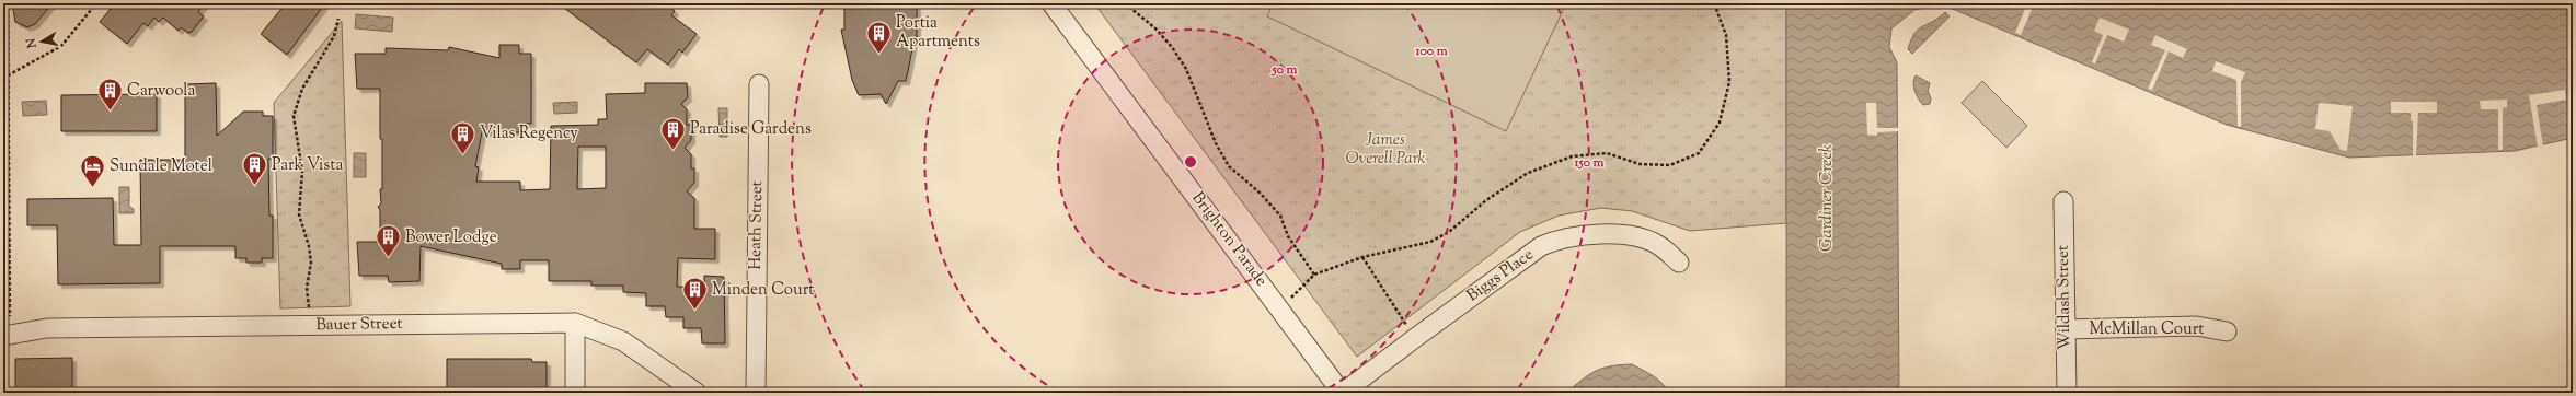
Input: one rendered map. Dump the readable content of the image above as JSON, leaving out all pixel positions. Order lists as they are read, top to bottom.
{
  "streets": {
    "street": [
      "Heath Street",
      "Brighton Parade",
      "Biggs Place",
      "Wildash Street",
      "Bauer Street",
      "McMillan Court"
    ]
  },
  "crossings": [
    ["Brighton Parade", "Biggs Place"],
    ["Wildash Street", "McMillan Court"]
  ],
  "water": ["Gardiner Creek"],
  "parks": ["James Overell Park"],
  "places": {
    "building": [
      "Portia Apartments",
      "Carwoola",
      "Paradise Gardens",
      "Vilas Regency",
      "Park Vista",
      "Bower Lodge",
      "Minden Court"
    ],
    "hotel": ["Sundale Motel"]
  },
  "north": "left",
  "rings": ["100 m", "50 m", "150 m"]
}
